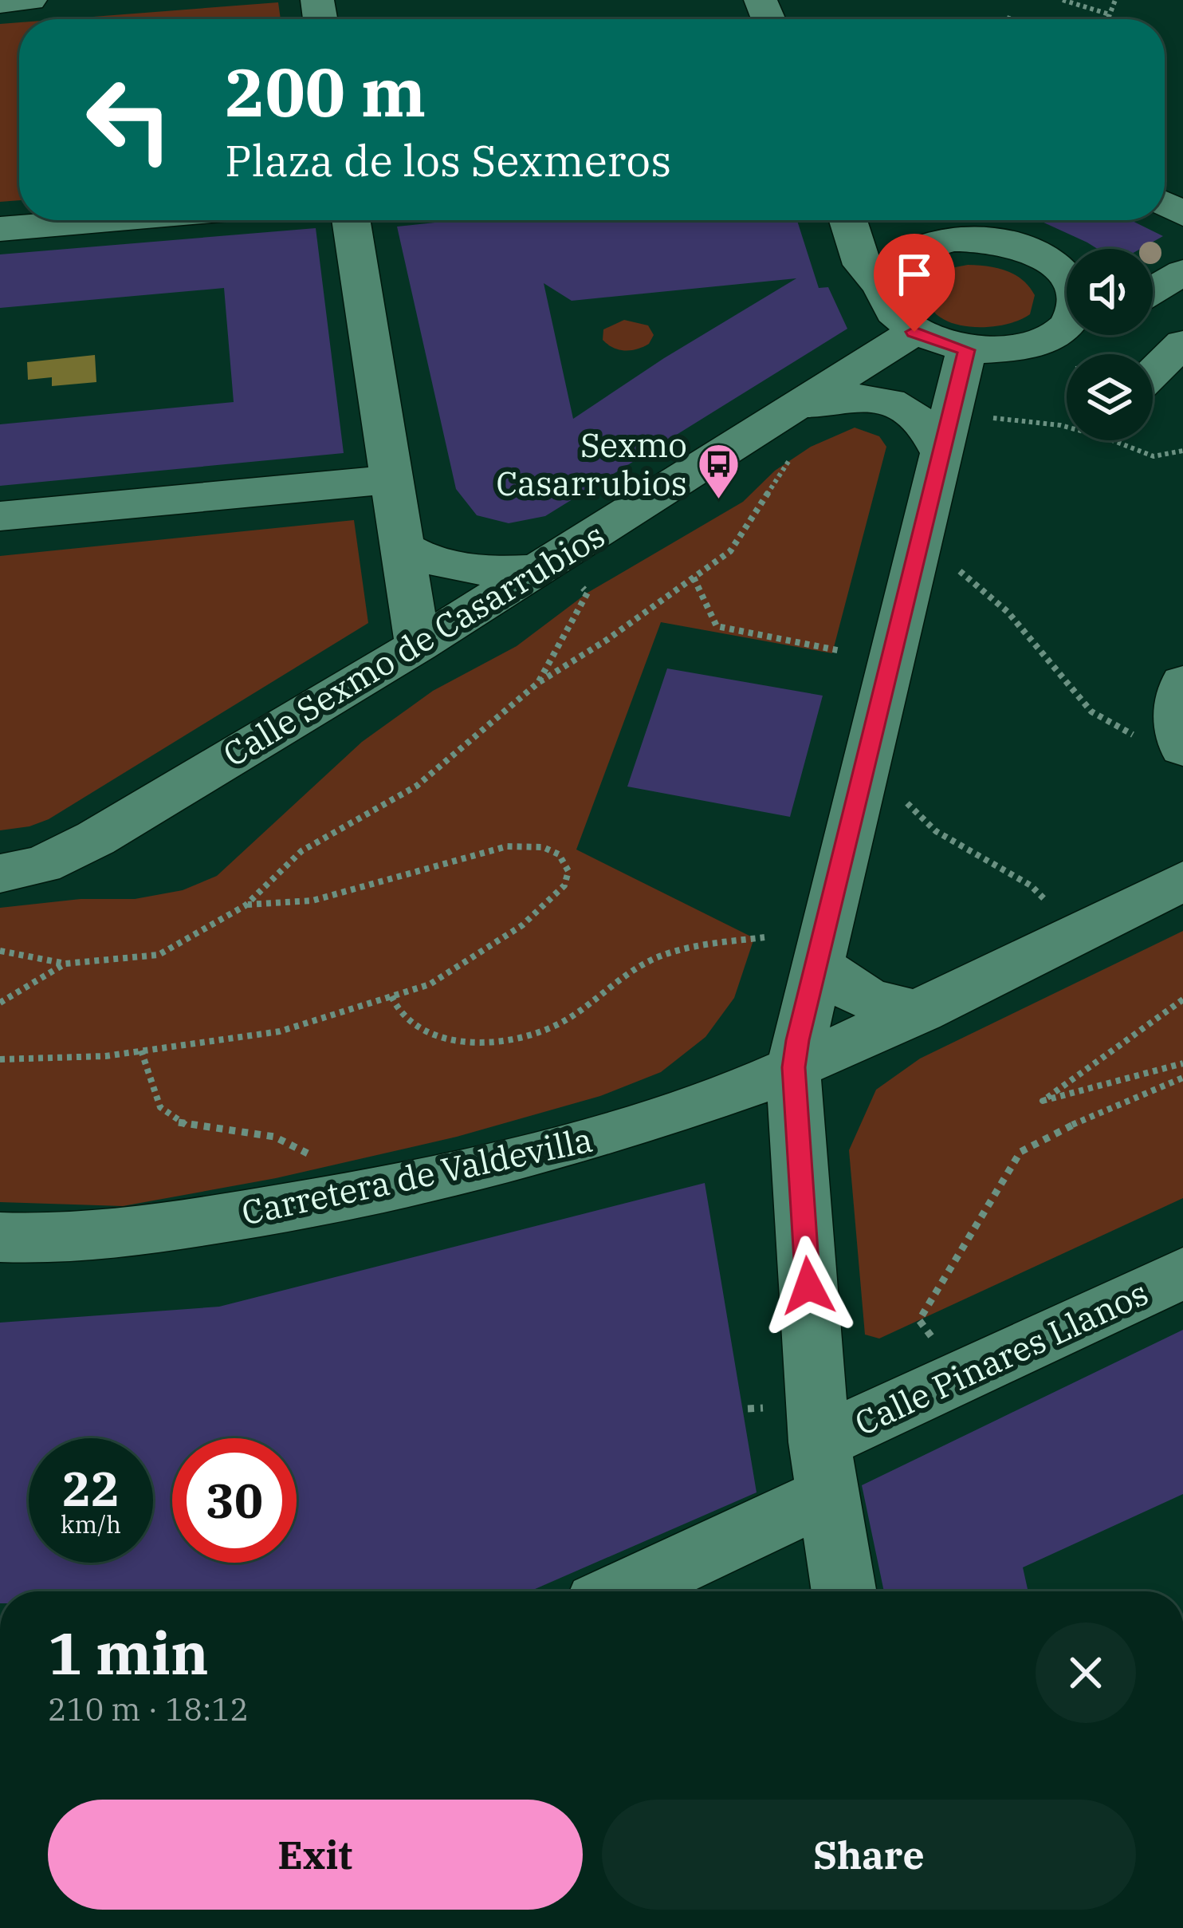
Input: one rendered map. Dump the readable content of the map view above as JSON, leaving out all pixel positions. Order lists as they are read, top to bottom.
{
  "streets": {
    "street": ["Calle Sexmo de Casarrubios", "Carretera de Valdevilla", "Calle Pinares Llanos"]
  },
  "places": {
    "bus stop": ["Sexmo Casarrubios"]
  },
  "page": {
    "turn": ["200 m", "Plaza de los Sexmeros"],
    "speed": "22 km/h",
    "limit": "30",
    "heading": ["1 min", "210 m · 18:12"],
    "buttons": ["Exit", "Share"]
  }
}
